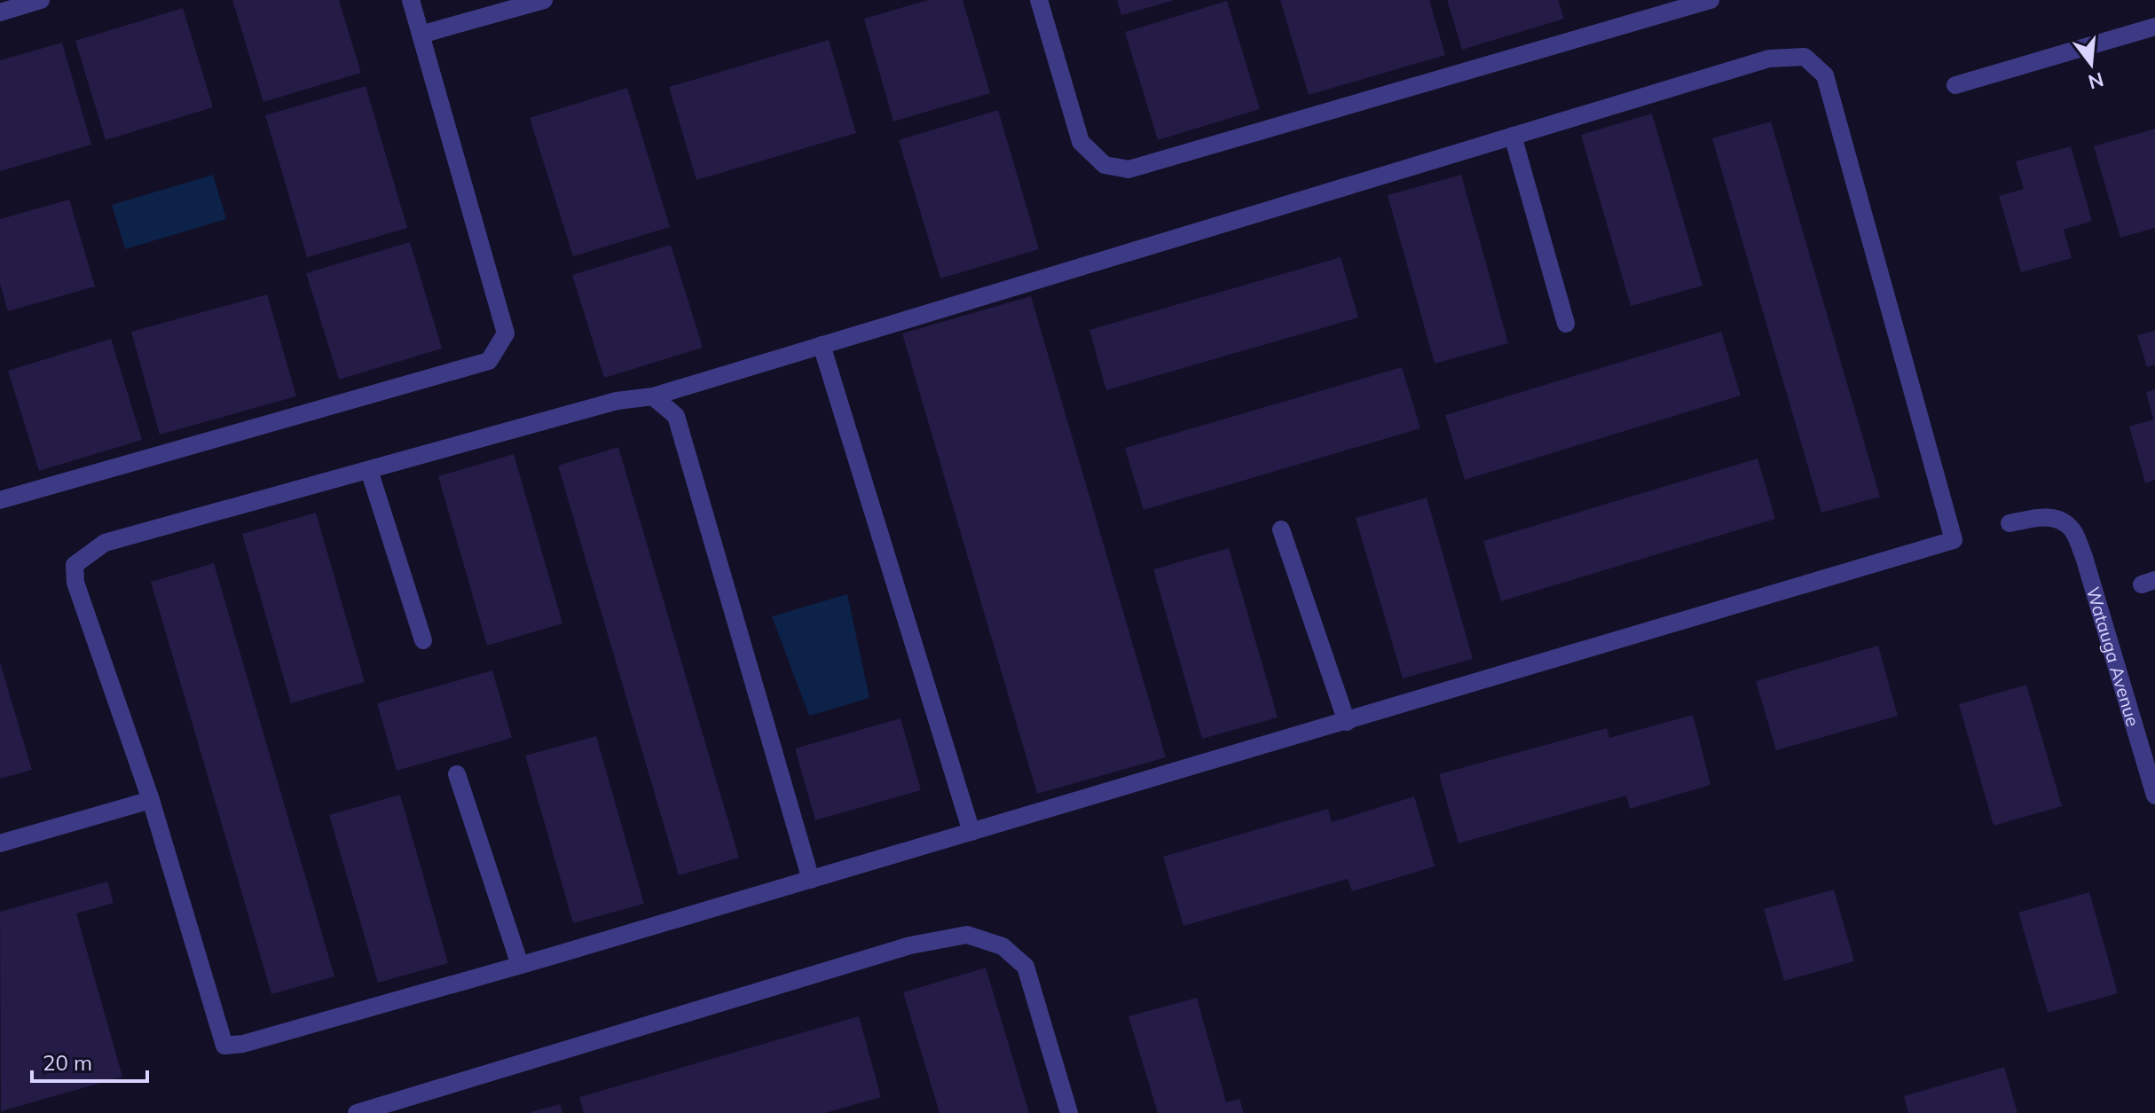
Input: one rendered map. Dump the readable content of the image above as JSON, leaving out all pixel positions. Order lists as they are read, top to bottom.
{
  "streets": {
    "street": ["Watauga Avenue"]
  },
  "scale_bar": "20 m",
  "north": "bottom"
}
